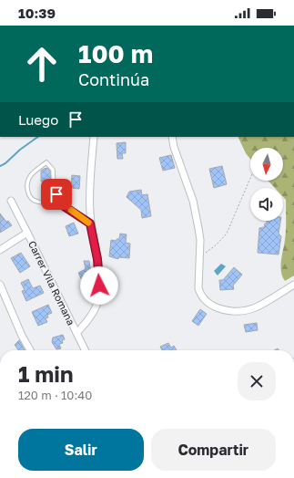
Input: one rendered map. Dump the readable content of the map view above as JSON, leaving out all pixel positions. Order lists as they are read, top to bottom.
{
  "streets": {
    "street": ["Carrer Vila Romana"]
  },
  "north": "bottom",
  "page": {
    "status": "10:39",
    "turn": ["100 m", "Continúa"],
    "then": "Luego",
    "heading": ["1 min", "120 m · 10:40"],
    "buttons": ["Salir", "Compartir"]
  }
}
